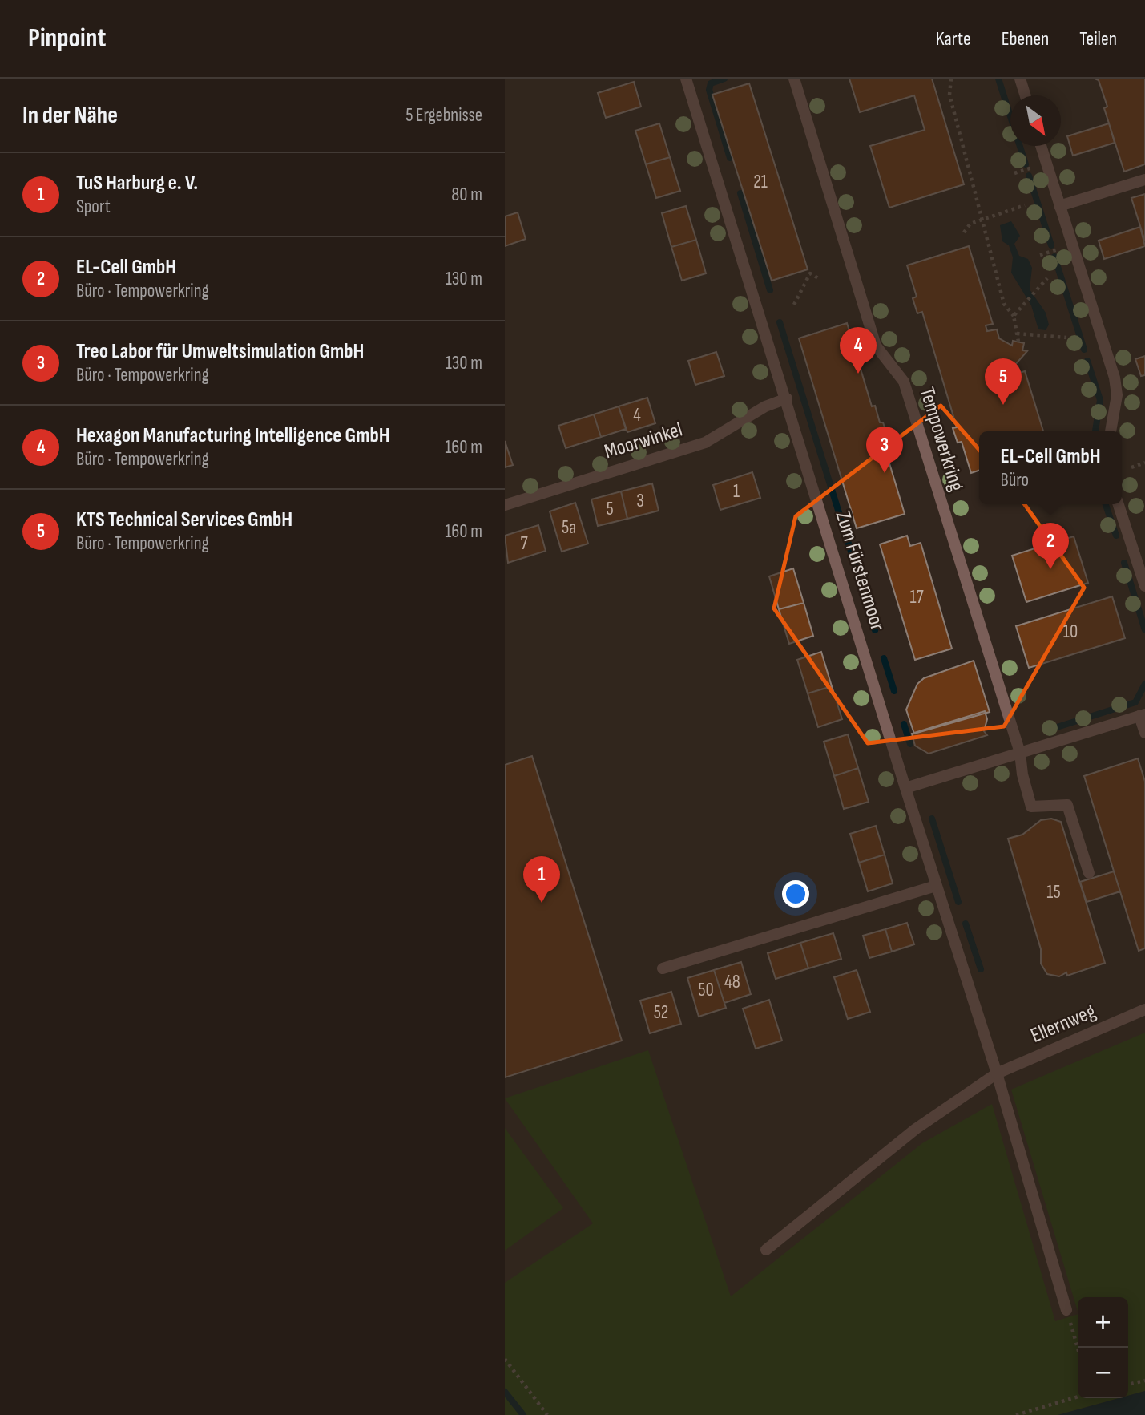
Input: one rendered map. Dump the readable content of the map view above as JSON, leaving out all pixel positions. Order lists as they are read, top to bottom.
{
  "streets": {
    "street": [
      "Tempowerkring",
      "Moorwinkel",
      "Zum Fürstenmoor",
      "Ellernweg"
    ]
  },
  "crossings": [
    ["Moorwinkel", "Zum Fürstenmoor"],
    ["Zum Fürstenmoor", "Ellernweg"]
  ],
  "house_numbers": [
    "21",
    "4",
    "1",
    "3",
    "5",
    "5a",
    "7",
    "17",
    "10",
    "15",
    "48",
    "50",
    "52"
  ],
  "north": "bottom right",
  "page": {
    "header": "Pinpoint",
    "nav": ["Karte", "Ebenen", "Teilen"],
    "heading": ["In der Nähe", "5 Ergebnisse"],
    "list": [
      {
        "mark": "1",
        "name": "TuS Harburg e. V.",
        "note": "Sport",
        "value": "80 m"
      },
      {
        "mark": "2",
        "name": "EL-Cell GmbH",
        "note": "Büro · Tempowerkring",
        "value": "130 m"
      },
      {
        "mark": "3",
        "name": "Treo Labor für Umweltsimulation GmbH",
        "note": "Büro · Tempowerkring",
        "value": "130 m"
      },
      {
        "mark": "4",
        "name": "Hexagon Manufacturing Intelligence GmbH",
        "note": "Büro · Tempowerkring",
        "value": "160 m"
      },
      {
        "mark": "5",
        "name": "KTS Technical Services GmbH",
        "note": "Büro · Tempowerkring",
        "value": "160 m"
      }
    ],
    "pins": [
      "4",
      "5",
      "3",
      "2",
      "1"
    ],
    "popup": ["EL-Cell GmbH", "Büro"],
    "map_buttons": ["+", "−"]
  }
}
